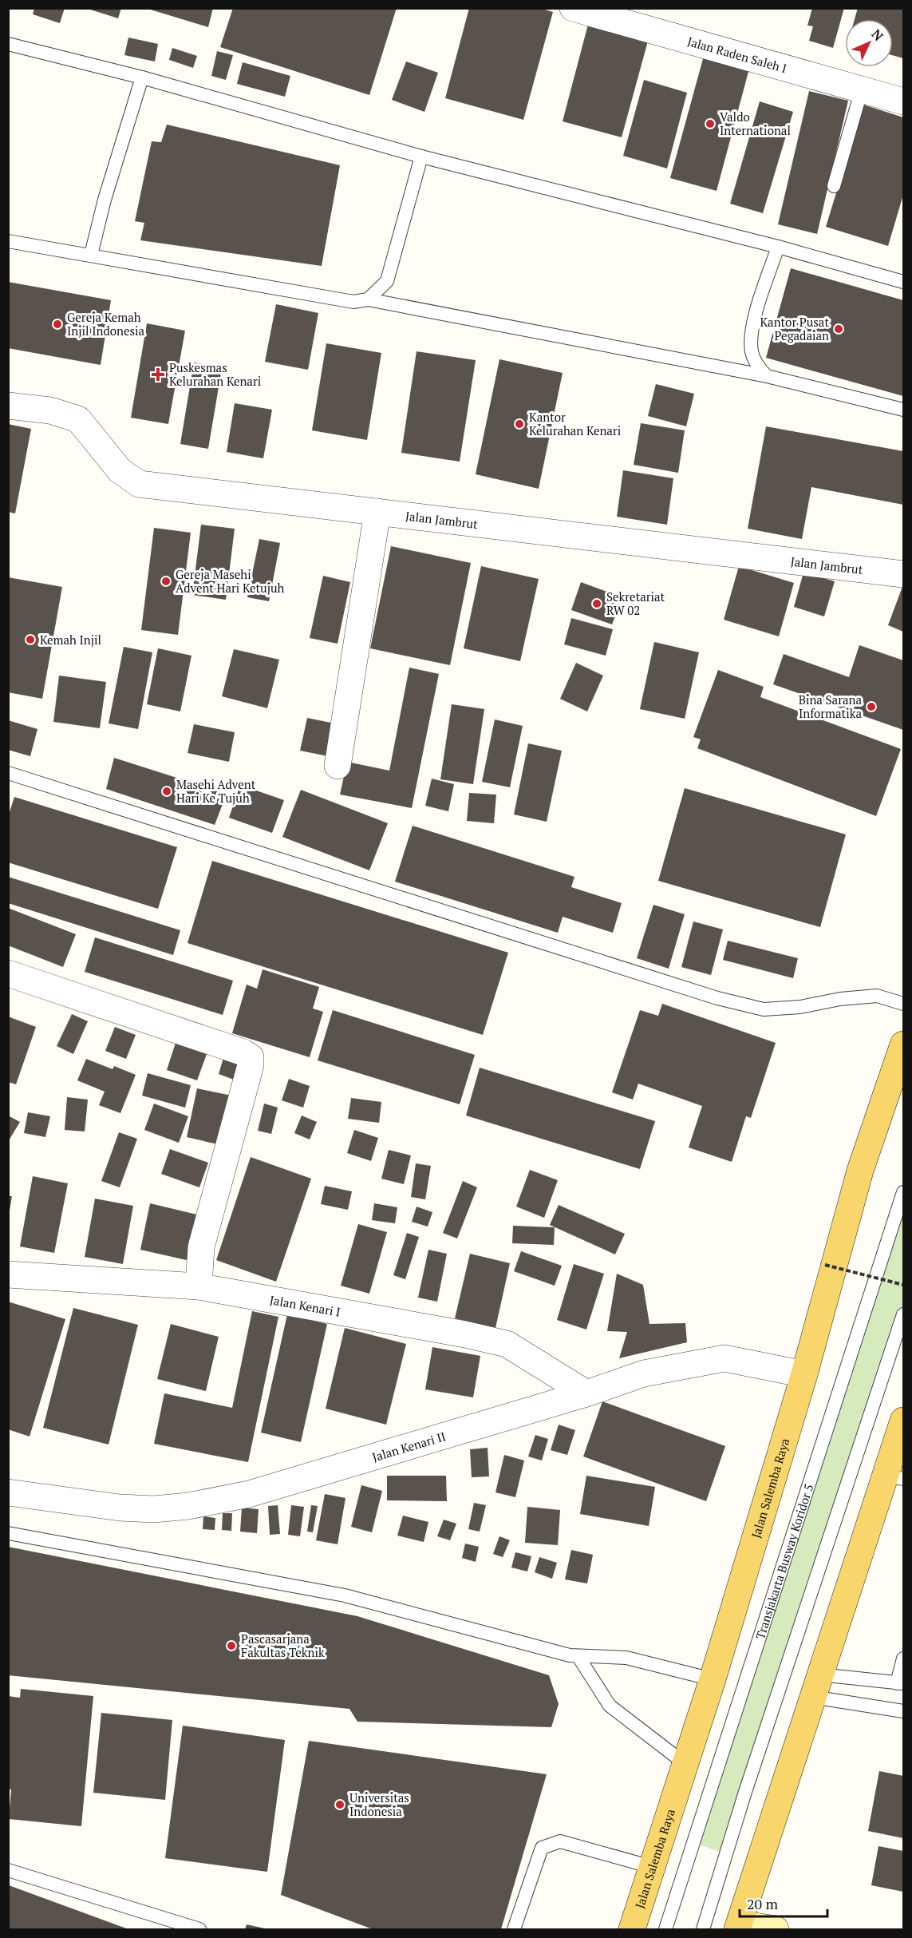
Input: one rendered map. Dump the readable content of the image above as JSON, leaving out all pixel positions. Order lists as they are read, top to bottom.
{
  "streets": {
    "main road": ["Jalan Salemba Raya"],
    "street": [
      "Jalan Raden Saleh I",
      "Jalan Jambrut",
      "Jalan Kenari I",
      "Jalan Kenari II"
    ],
    "lane": ["Transjakarta Busway Koridor 5"]
  },
  "crossings": [
    ["Jalan Kenari I", "Jalan Kenari II"],
    ["Jalan Kenari II", "Jalan Salemba Raya"]
  ],
  "places": {
    "other": [
      "Valdo International",
      "Gereja Kemah Injil Indonesia",
      "Kantor Pusat Pegadaian",
      "Kantor Kelurahan Kenari",
      "Gereja Masehi Advent Hari Ketujuh",
      "Sekretariat RW 02",
      "Kemah Injil",
      "Bina Sarana Informatika",
      "Masehi Advent Hari Ke Tujuh",
      "Pascasarjana Fakultas Teknik",
      "Universitas Indonesia"
    ],
    "health": ["Puskesmas Kelurahan Kenari"]
  },
  "scale_bar": "20 m",
  "north": "top right"
}
